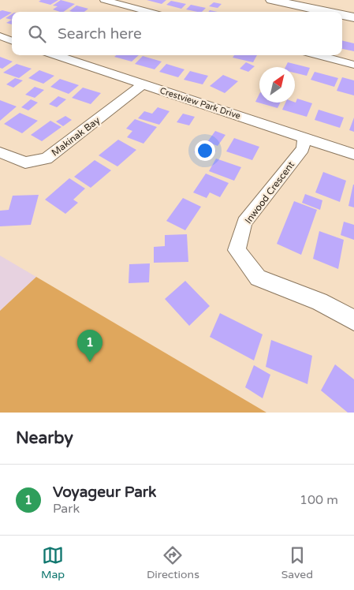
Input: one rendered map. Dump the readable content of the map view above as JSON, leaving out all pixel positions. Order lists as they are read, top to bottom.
{
  "streets": {
    "street": ["Crestview Park Drive", "Makinak Bay", "Inwood Crescent"]
  },
  "crossings": [
    ["Crestview Park Drive", "Makinak Bay"],
    ["Crestview Park Drive", "Inwood Crescent"]
  ],
  "north": "top right",
  "page": {
    "search": "Search here",
    "pins": "1",
    "heading": "Nearby",
    "list": [
      {
        "mark": "1",
        "name": "Voyageur Park",
        "note": "Park",
        "value": "100 m"
      }
    ],
    "nav": ["Map", "Directions", "Saved"]
  }
}
